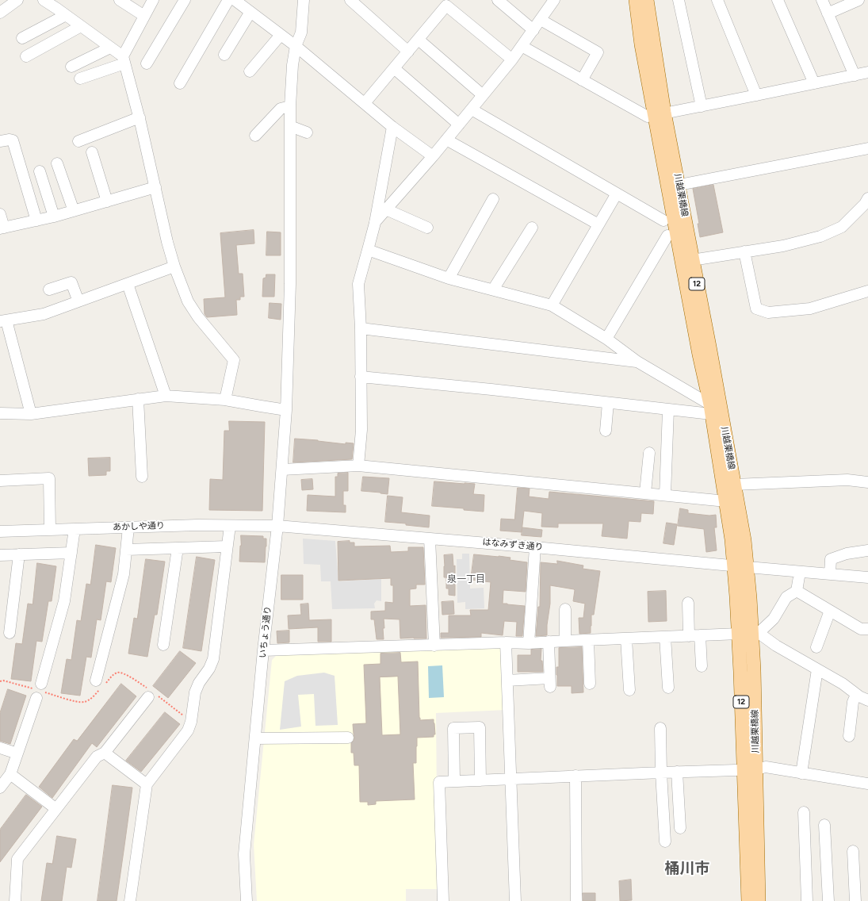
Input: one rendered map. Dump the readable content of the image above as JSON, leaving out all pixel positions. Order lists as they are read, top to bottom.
{
  "streets": {
    "main road": ["川越栗橋線", "12"],
    "street": ["あかしや通り", "はなみずき通り", "いちょう通り"]
  },
  "crossings": [
    ["川越栗橋線", "はなみずき通り"],
    ["あかしや通り", "はなみずき通り"],
    ["あかしや通り", "いちょう通り"],
    ["はなみずき通り", "いちょう通り"]
  ],
  "districts": ["泉一丁目", "桶川市"]
}
